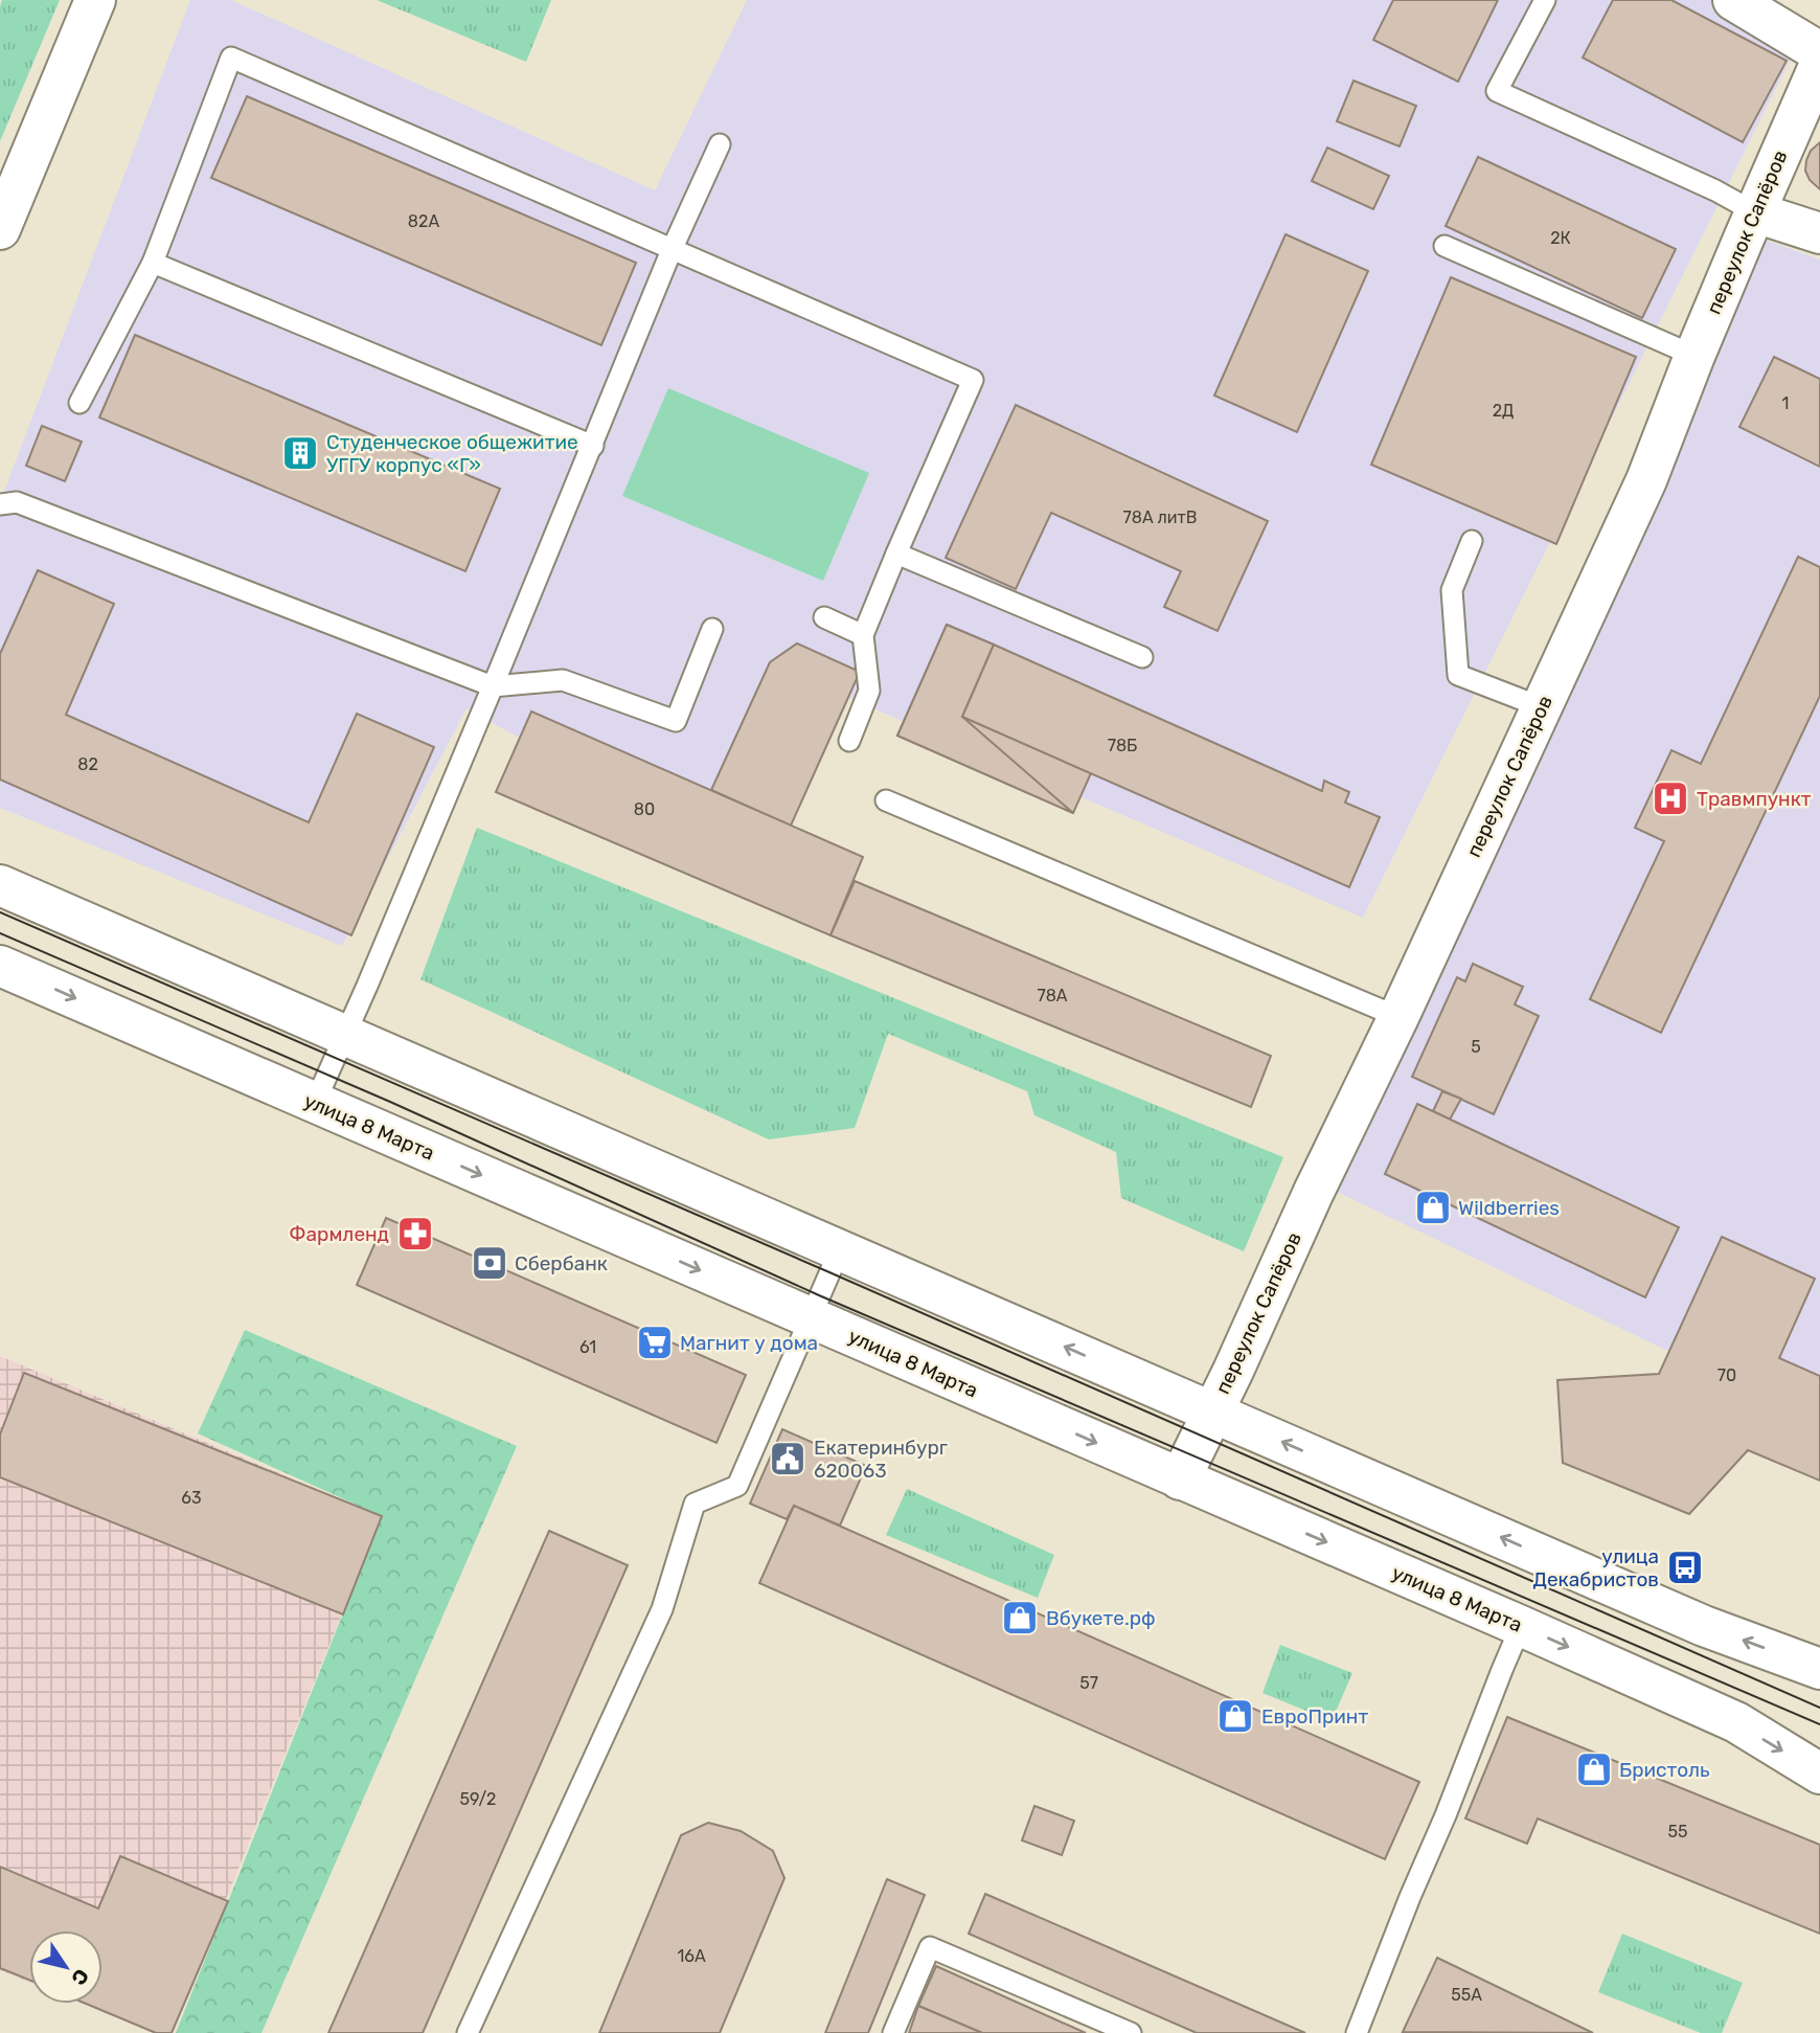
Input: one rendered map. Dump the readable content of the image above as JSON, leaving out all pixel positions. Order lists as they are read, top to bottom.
{
  "streets": {
    "main road": ["переулок Сапёров", "улица 8 Марта"]
  },
  "crossings": [
    ["переулок Сапёров", "улица 8 Марта"]
  ],
  "places": {
    "building": ["Студенческое общежитие УГГУ корпус «Г»"],
    "hospital": ["Травмпункт"],
    "shop": [
      "Wildberries",
      "Вбукете.рф",
      "ЕвроПринт",
      "Бристоль"
    ],
    "pharmacy": ["Фармленд"],
    "bank": ["Сбербанк"],
    "supermarket": ["Магнит у дома"],
    "public building": ["Екатеринбург 620063"],
    "bus stop": ["улица Декабристов"]
  },
  "house_numbers": [
    "82А",
    "2К",
    "1",
    "2Д",
    "78А литВ",
    "78Б",
    "82",
    "80",
    "78А",
    "5",
    "61",
    "70",
    "63",
    "57",
    "59/2",
    "55",
    "16А",
    "55А"
  ],
  "north": "bottom right"
}
